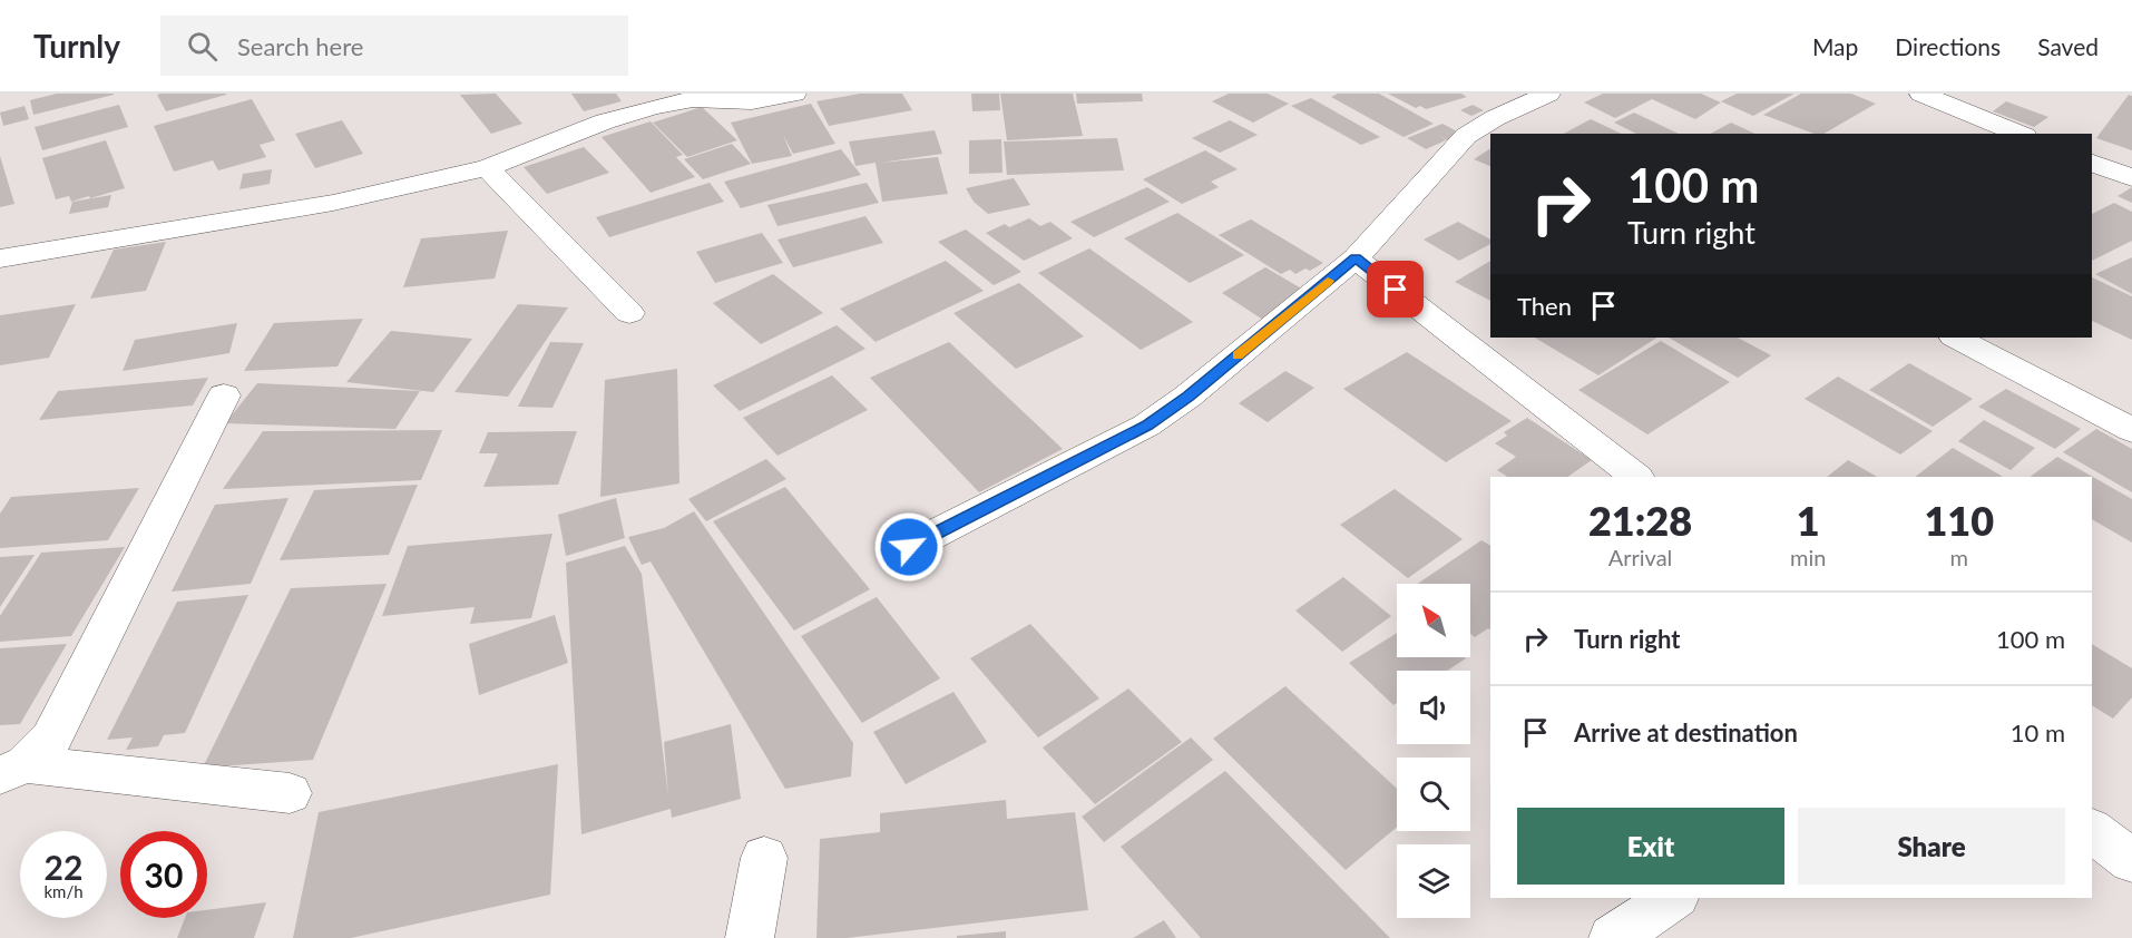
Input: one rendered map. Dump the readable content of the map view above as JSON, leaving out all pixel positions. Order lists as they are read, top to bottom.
{
  "north": "top left",
  "page": {
    "header": "Turnly",
    "search": "Search here",
    "nav": ["Map", "Directions", "Saved"],
    "turn": ["100 m", "Turn right"],
    "then": "Then",
    "eta": [
      "21:28",
      "Arrival",
      "1",
      "min",
      "110",
      "m"
    ],
    "list": [
      {
        "name": "Turn right",
        "value": "100 m"
      },
      {
        "name": "Arrive at destination",
        "value": "10 m"
      }
    ],
    "buttons": ["Exit", "Share"],
    "speed": "22 km/h",
    "limit": "30"
  }
}
